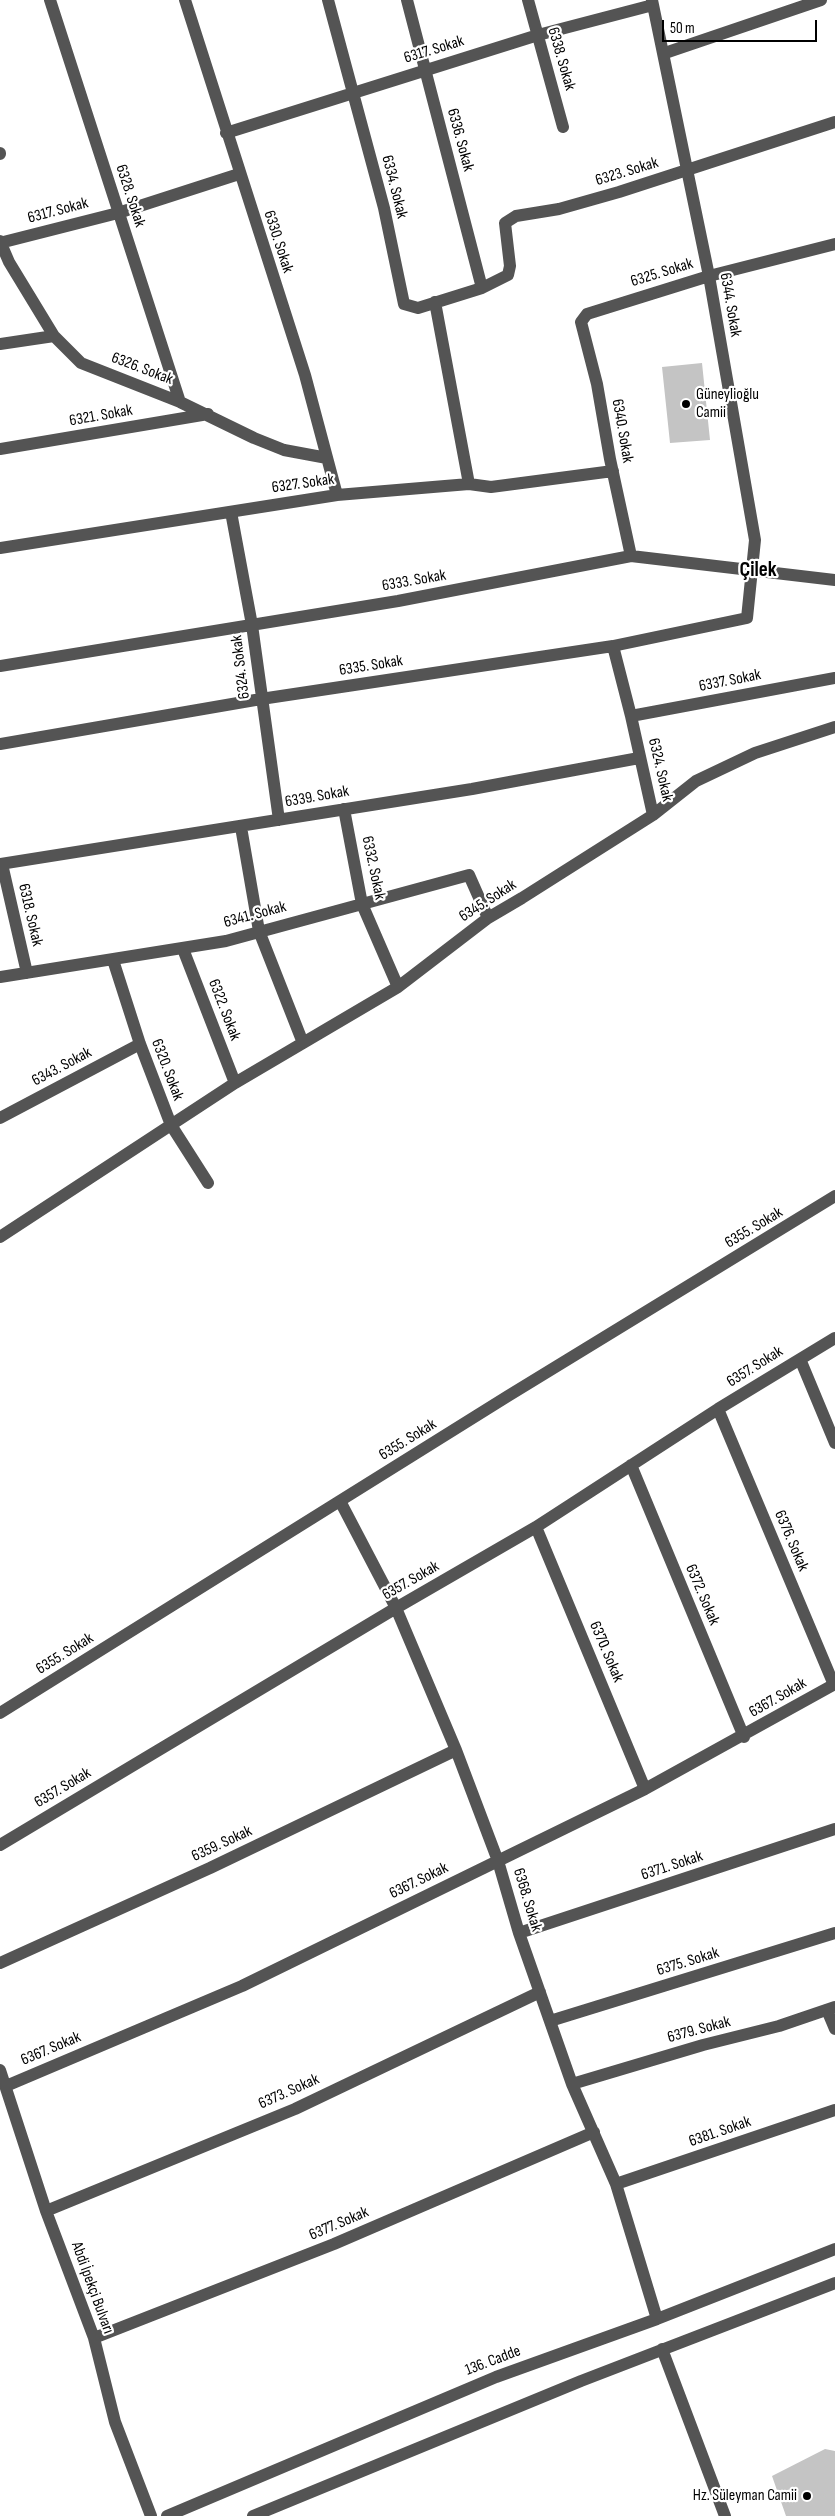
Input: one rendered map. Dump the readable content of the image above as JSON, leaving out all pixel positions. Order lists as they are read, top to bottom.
{
  "streets": {
    "street": [
      "6317. Sokak",
      "6338. Sokak",
      "6336. Sokak",
      "6323. Sokak",
      "6334. Sokak",
      "6328. Sokak",
      "6330. Sokak",
      "6325. Sokak",
      "6344. Sokak",
      "6326. Sokak",
      "6321. Sokak",
      "6340. Sokak",
      "6327. Sokak",
      "6333. Sokak",
      "6335. Sokak",
      "6324. Sokak",
      "6337. Sokak",
      "6339. Sokak",
      "6332. Sokak",
      "6345. Sokak",
      "6318. Sokak",
      "6341. Sokak",
      "6322. Sokak",
      "6343. Sokak",
      "6320. Sokak",
      "6355. Sokak",
      "6357. Sokak",
      "6376. Sokak",
      "6372. Sokak",
      "6370. Sokak",
      "6367. Sokak",
      "6359. Sokak",
      "6371. Sokak",
      "6368. Sokak",
      "6375. Sokak",
      "6379. Sokak",
      "6373. Sokak",
      "6381. Sokak",
      "6377. Sokak",
      "Abdi İpekçi Bulvarı",
      "136. Cadde"
    ]
  },
  "crossings": [
    ["6317. Sokak", "6338. Sokak"],
    ["6317. Sokak", "6336. Sokak"],
    ["6317. Sokak", "6334. Sokak"],
    ["6317. Sokak", "6328. Sokak"],
    ["6317. Sokak", "6330. Sokak"],
    ["6317. Sokak", "6344. Sokak"],
    ["6317. Sokak", "6326. Sokak"],
    ["6336. Sokak", "6323. Sokak"],
    ["6336. Sokak", "6334. Sokak"],
    ["6323. Sokak", "6334. Sokak"],
    ["6323. Sokak", "6344. Sokak"],
    ["6328. Sokak", "6326. Sokak"],
    ["6330. Sokak", "6326. Sokak"],
    ["6330. Sokak", "6327. Sokak"],
    ["6325. Sokak", "6344. Sokak"],
    ["6325. Sokak", "6340. Sokak"],
    ["6344. Sokak", "6333. Sokak"],
    ["6344. Sokak", "6335. Sokak"],
    ["6326. Sokak", "6321. Sokak"],
    ["6340. Sokak", "6327. Sokak"],
    ["6340. Sokak", "6333. Sokak"],
    ["6327. Sokak", "6324. Sokak"],
    ["6333. Sokak", "6324. Sokak"],
    ["6335. Sokak", "6324. Sokak"],
    ["6324. Sokak", "6337. Sokak"],
    ["6324. Sokak", "6339. Sokak"],
    ["6324. Sokak", "6345. Sokak"],
    ["6339. Sokak", "6332. Sokak"],
    ["6339. Sokak", "6318. Sokak"],
    ["6332. Sokak", "6345. Sokak"],
    ["6332. Sokak", "6341. Sokak"],
    ["6345. Sokak", "6341. Sokak"],
    ["6345. Sokak", "6322. Sokak"],
    ["6345. Sokak", "6320. Sokak"],
    ["6318. Sokak", "6341. Sokak"],
    ["6341. Sokak", "6322. Sokak"],
    ["6341. Sokak", "6320. Sokak"],
    ["6343. Sokak", "6320. Sokak"],
    ["6355. Sokak", "6368. Sokak"],
    ["6357. Sokak", "6376. Sokak"],
    ["6357. Sokak", "6372. Sokak"],
    ["6357. Sokak", "6370. Sokak"],
    ["6357. Sokak", "6368. Sokak"],
    ["6376. Sokak", "6367. Sokak"],
    ["6372. Sokak", "6367. Sokak"],
    ["6370. Sokak", "6367. Sokak"],
    ["6367. Sokak", "6368. Sokak"],
    ["6367. Sokak", "Abdi İpekçi Bulvarı"],
    ["6359. Sokak", "6368. Sokak"],
    ["6371. Sokak", "6368. Sokak"],
    ["6368. Sokak", "6375. Sokak"],
    ["6368. Sokak", "6379. Sokak"],
    ["6368. Sokak", "6373. Sokak"],
    ["6368. Sokak", "6381. Sokak"],
    ["6368. Sokak", "6377. Sokak"],
    ["6368. Sokak", "136. Cadde"],
    ["6373. Sokak", "Abdi İpekçi Bulvarı"],
    ["6377. Sokak", "Abdi İpekçi Bulvarı"]
  ],
  "districts": ["Çilek"],
  "places": ["Güneylioğlu Camii", "Hz. Süleyman Camii"],
  "scale_bar": "50 m"
}
